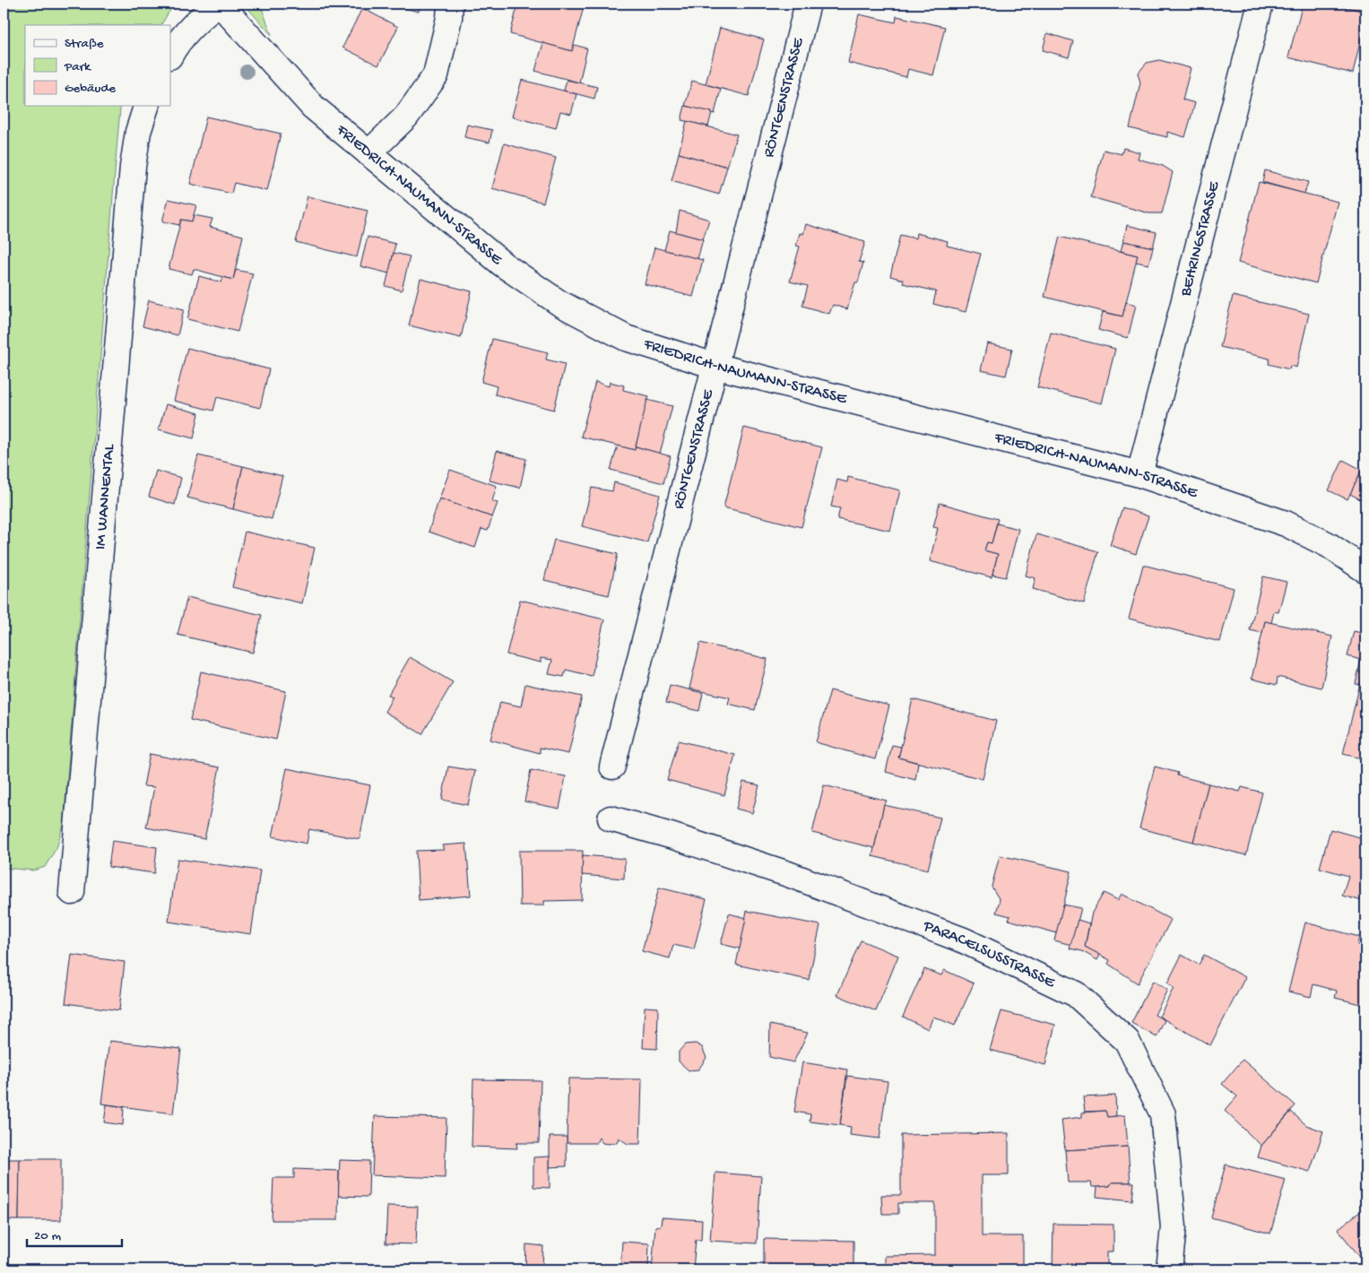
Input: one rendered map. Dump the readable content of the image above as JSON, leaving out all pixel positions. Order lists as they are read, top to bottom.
{
  "streets": {
    "street": [
      "RÖNTGENSTRASSE",
      "FRIEDRICH-NAUMANN-STRASSE",
      "BEHRINGSTRASSE",
      "IM WANNENTAL",
      "PARACELSUSSTRASSE"
    ]
  },
  "crossings": [
    ["RÖNTGENSTRASSE", "FRIEDRICH-NAUMANN-STRASSE"],
    ["FRIEDRICH-NAUMANN-STRASSE", "BEHRINGSTRASSE"]
  ],
  "legend": ["Straße", "Park", "Gebäude"],
  "scale_bar": "20 m"
}
